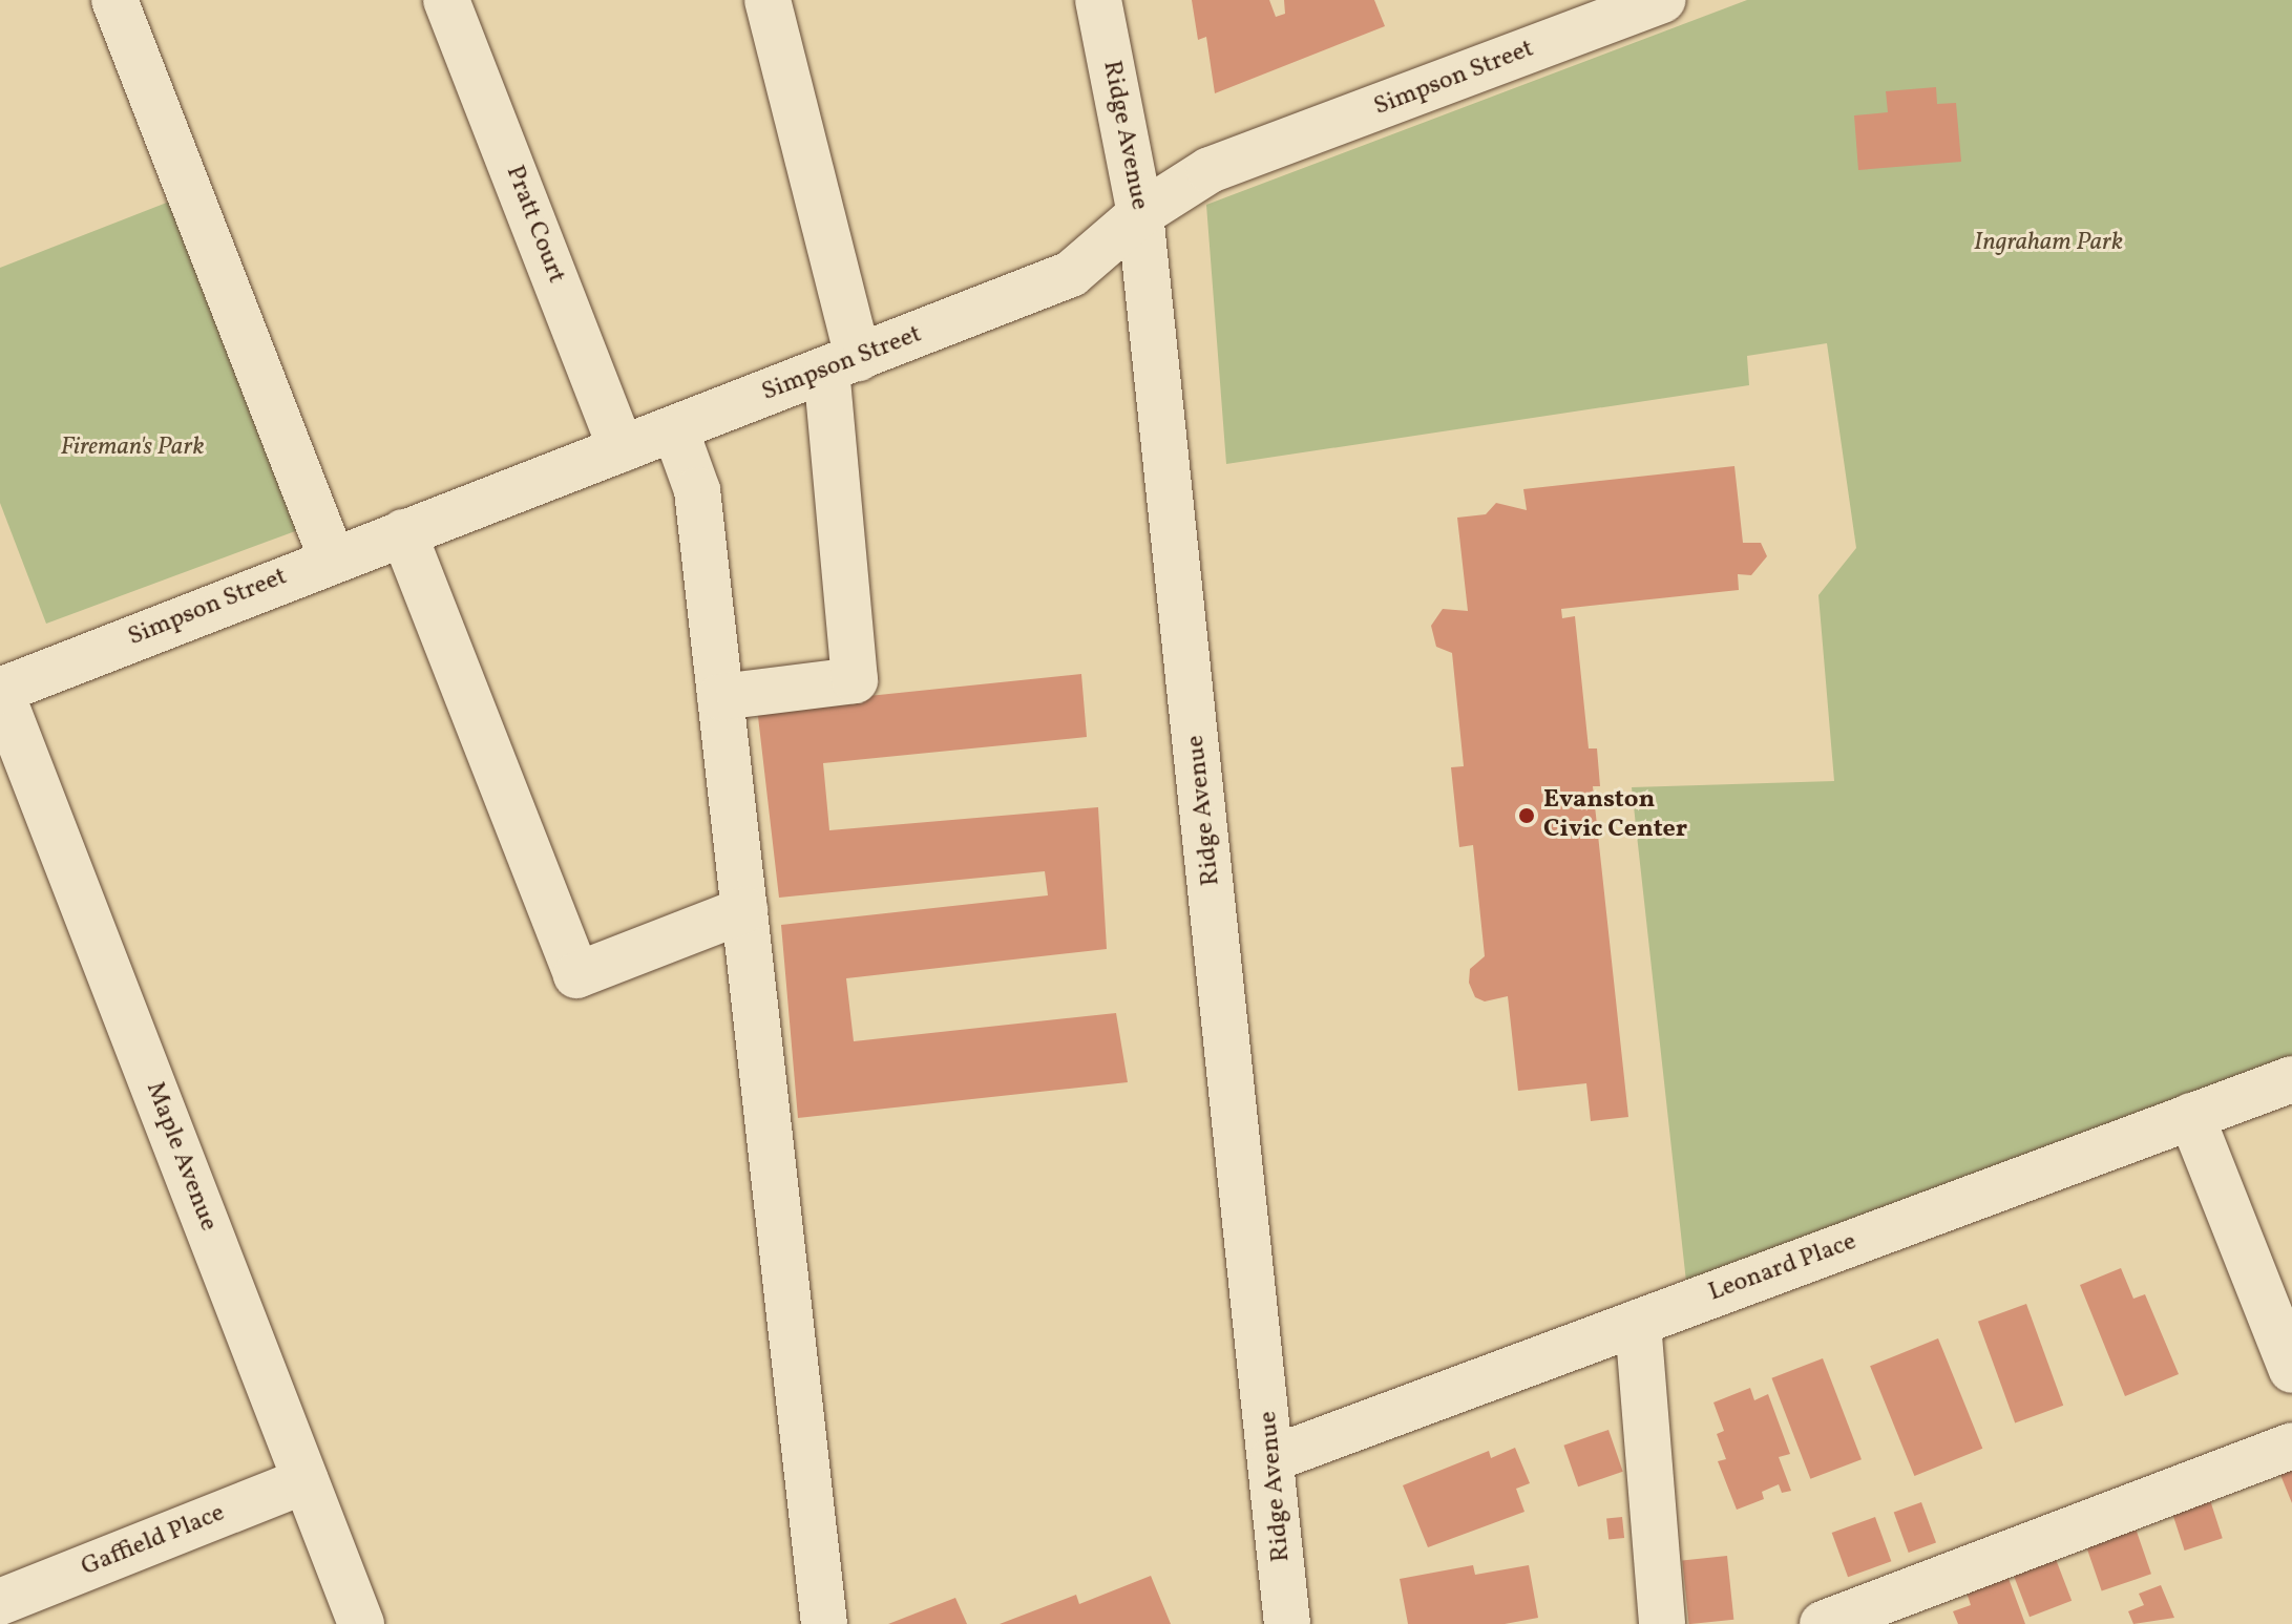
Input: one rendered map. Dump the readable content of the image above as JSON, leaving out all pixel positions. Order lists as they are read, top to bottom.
{
  "streets": {
    "street": [
      "Simpson Street",
      "Ridge Avenue",
      "Pratt Court",
      "Maple Avenue",
      "Leonard Place",
      "Gaffield Place"
    ]
  },
  "crossings": [
    ["Simpson Street", "Ridge Avenue"],
    ["Simpson Street", "Pratt Court"],
    ["Simpson Street", "Maple Avenue"],
    ["Ridge Avenue", "Leonard Place"],
    ["Maple Avenue", "Gaffield Place"]
  ],
  "parks": ["Ingraham Park", "Fireman's Park"],
  "places": ["Evanston Civic Center"]
}
